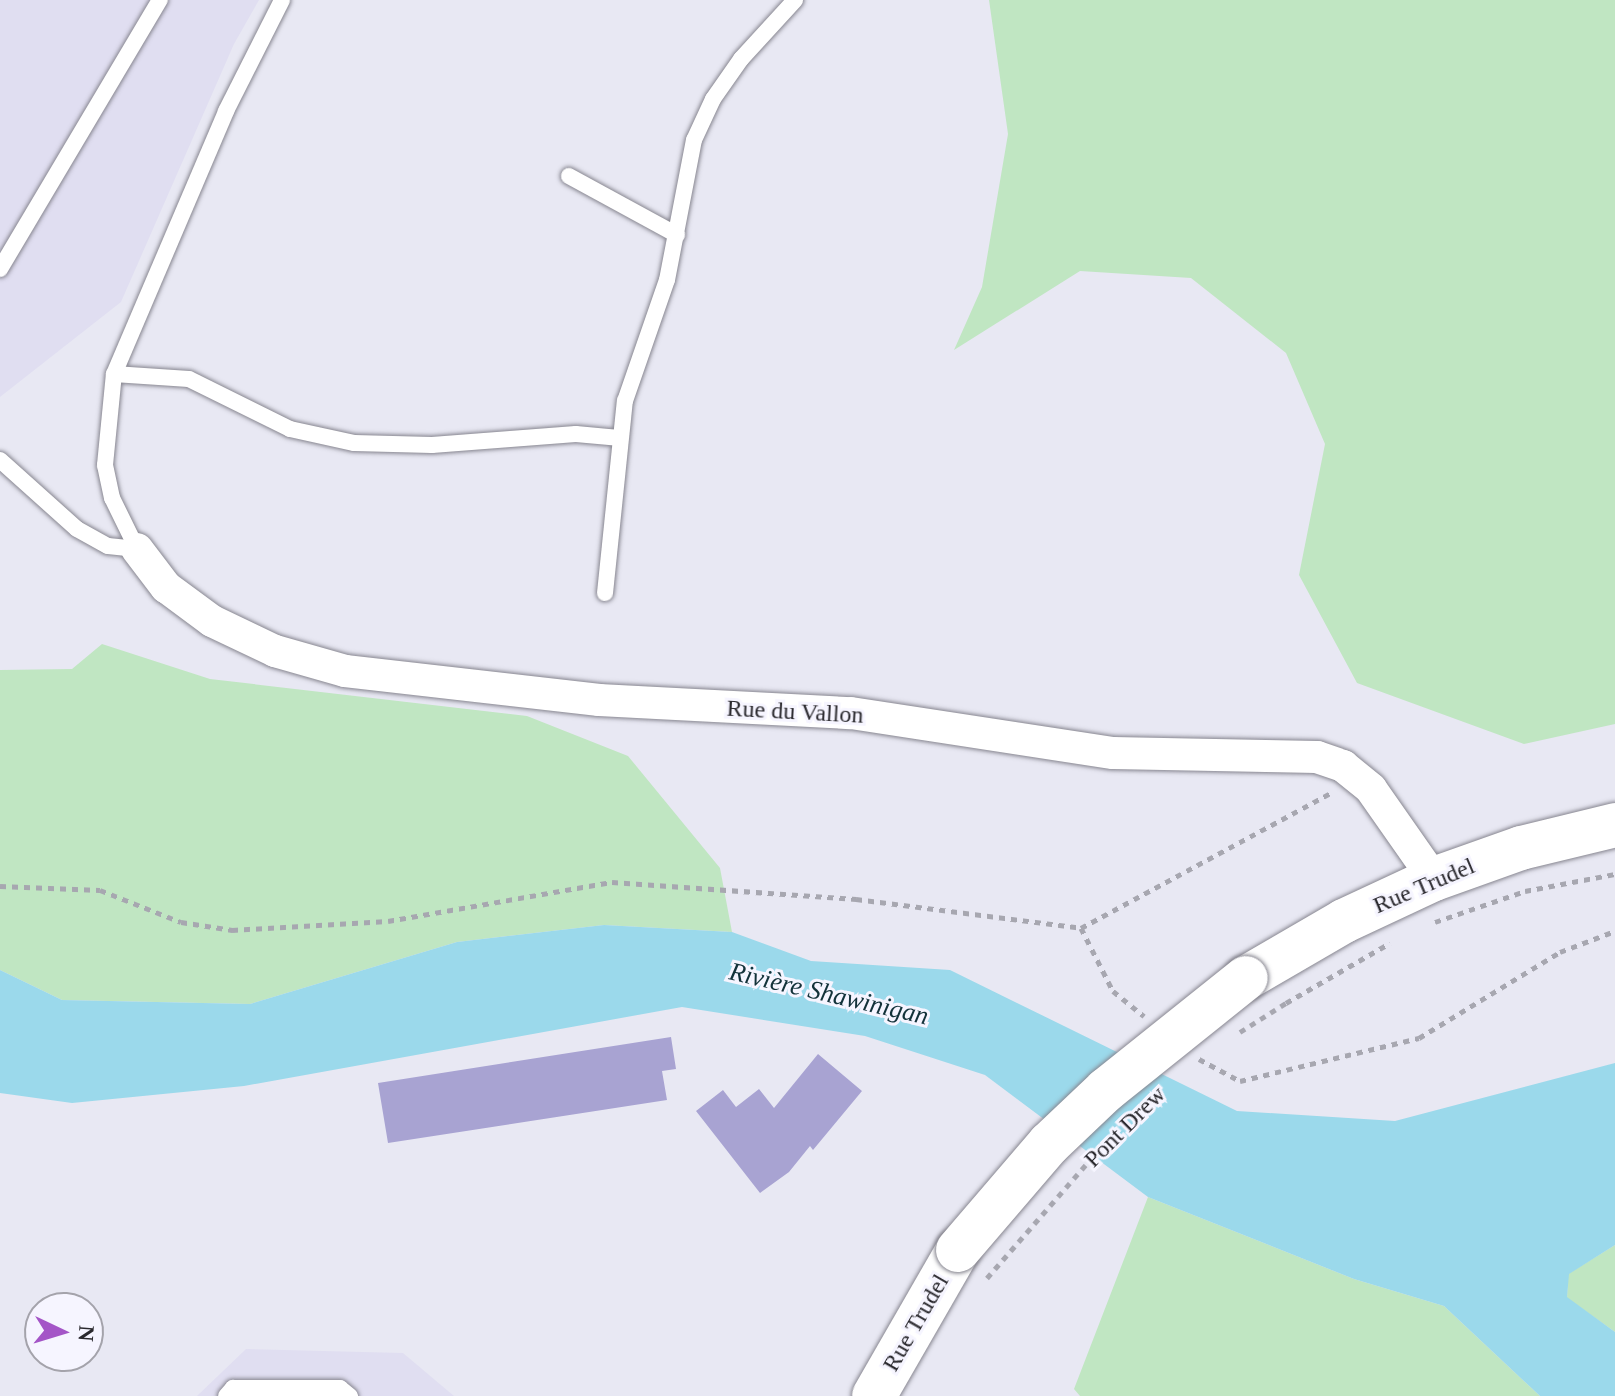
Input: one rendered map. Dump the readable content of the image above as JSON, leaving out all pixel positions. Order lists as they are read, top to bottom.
{
  "streets": {
    "main road": ["Rue Trudel", "Pont Drew"],
    "street": ["Rue du Vallon"]
  },
  "crossings": [
    ["Rue du Vallon", "Rue Trudel"],
    ["Rue Trudel", "Pont Drew"]
  ],
  "water": ["Rivière Shawinigan"],
  "north": "right"
}
